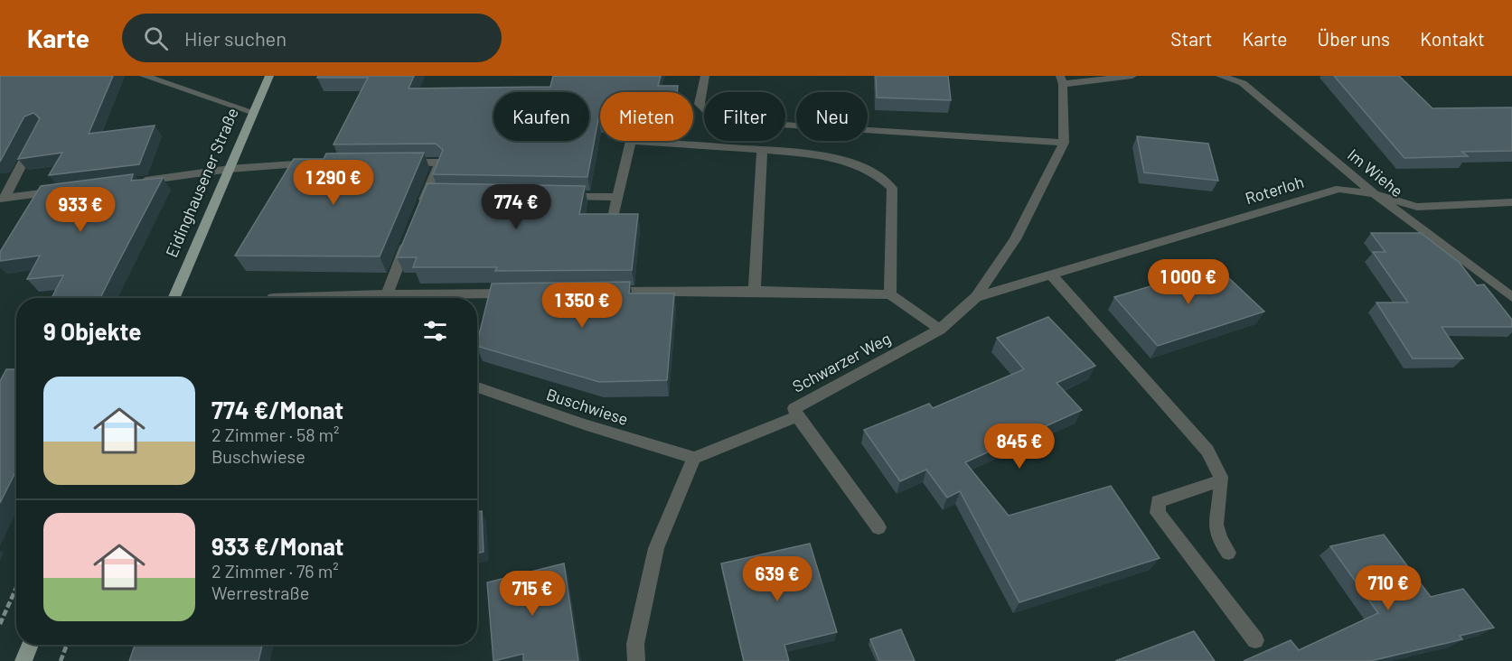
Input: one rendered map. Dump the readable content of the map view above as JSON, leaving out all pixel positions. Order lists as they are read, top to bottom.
{
  "streets": {
    "main road": ["Eidinghausener Straße"],
    "street": [
      "Im Wiehe",
      "Roterloh",
      "Schwarzer Weg",
      "Buschwiese"
    ]
  },
  "crossings": [
    ["Im Wiehe", "Roterloh"],
    ["Roterloh", "Schwarzer Weg"],
    ["Schwarzer Weg", "Buschwiese"]
  ],
  "page": {
    "header": "Karte",
    "search": "Hier suchen",
    "nav": [
      "Start",
      "Karte",
      "Über uns",
      "Kontakt"
    ],
    "chip": [
      "Kaufen",
      "Mieten",
      "Filter",
      "Neu"
    ],
    "price": [
      "1 290 €",
      "774 €",
      "933 €",
      "1 000 €",
      "1 350 €",
      "845 €",
      "639 €",
      "710 €",
      "715 €"
    ],
    "heading": "9 Objekte",
    "list": [
      {
        "name": "774 €/Monat",
        "note": "2 Zimmer · 58 m² · Buschwiese"
      },
      {
        "name": "933 €/Monat",
        "note": "2 Zimmer · 76 m² · Werrestraße"
      }
    ]
  }
}
